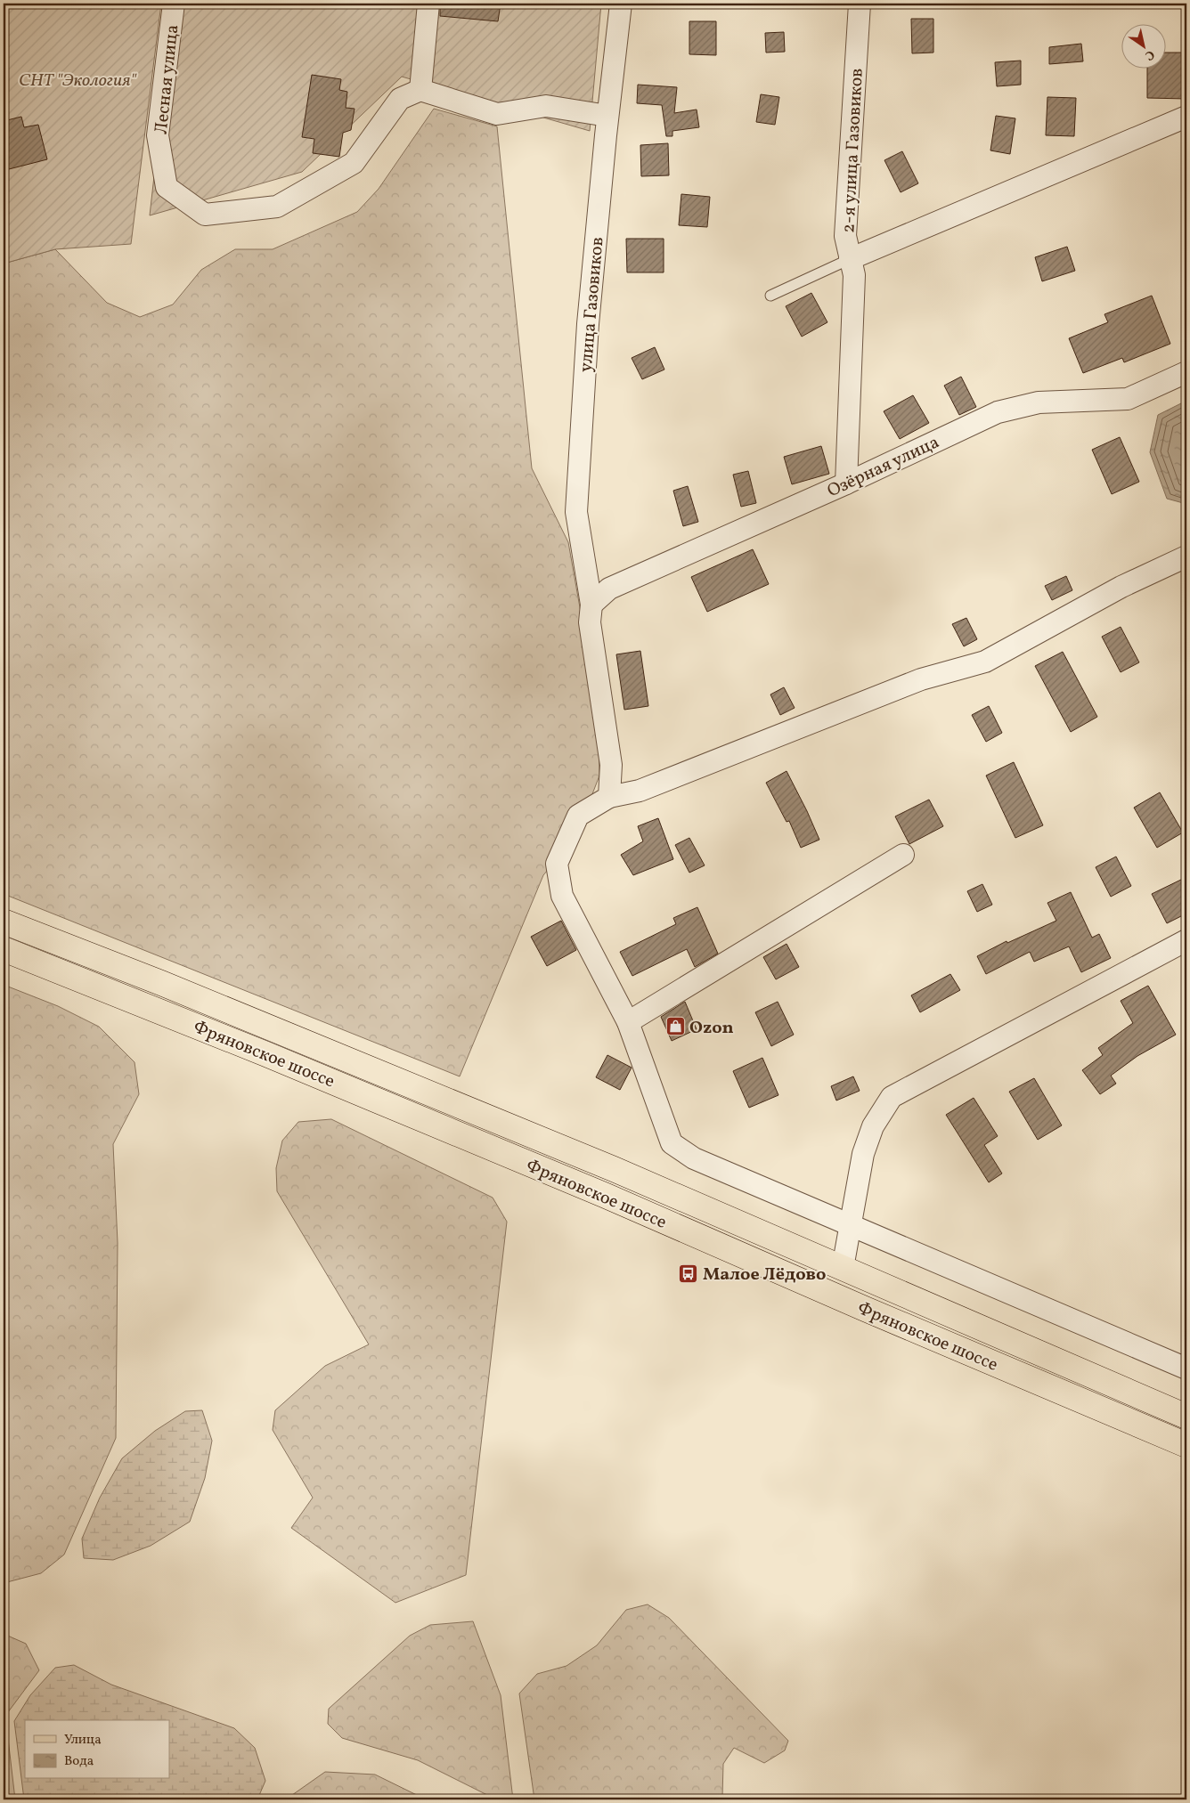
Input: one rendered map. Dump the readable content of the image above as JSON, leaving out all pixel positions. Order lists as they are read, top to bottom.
{
  "streets": {
    "main road": ["Фряновское шоссе"],
    "street": [
      "Лесная улица",
      "2-я улица Газовиков",
      "улица Газовиков",
      "Озёрная улица"
    ]
  },
  "crossings": [
    ["2-я улица Газовиков", "Озёрная улица"],
    ["улица Газовиков", "Озёрная улица"]
  ],
  "parks": ["СНТ \"Экология\""],
  "places": {
    "shop": ["Ozon"],
    "bus stop": ["Малое Лёдово"]
  },
  "legend": ["Улица", "Вода"],
  "north": "bottom right"
}
